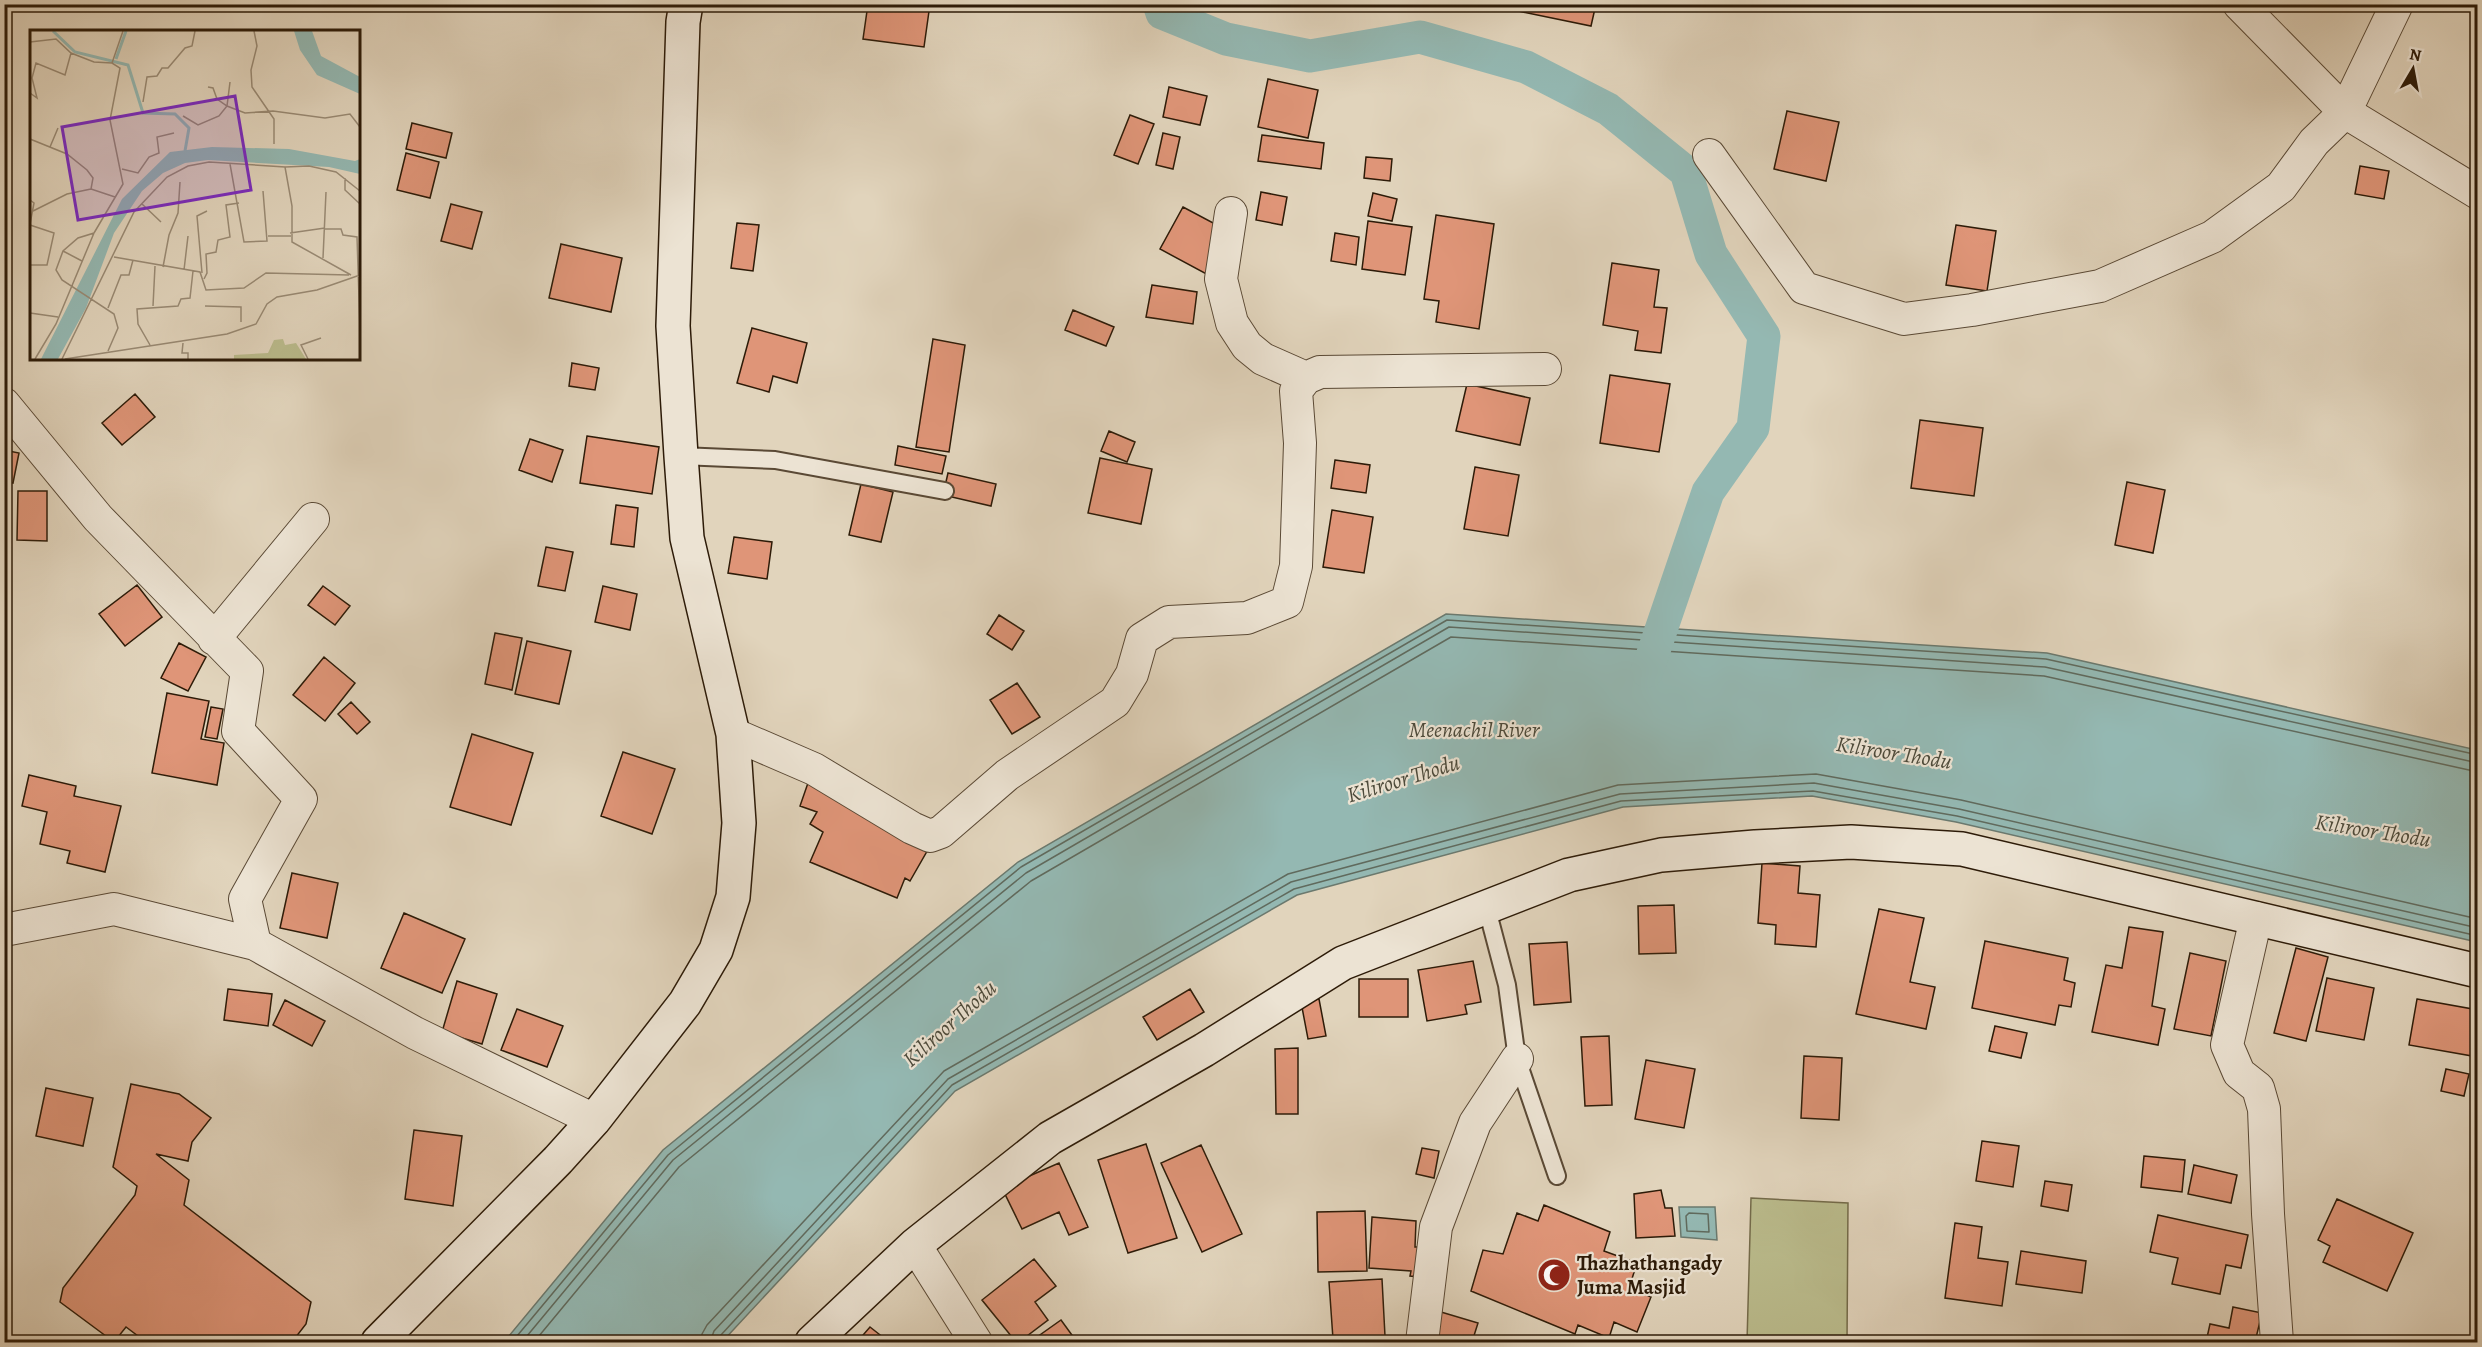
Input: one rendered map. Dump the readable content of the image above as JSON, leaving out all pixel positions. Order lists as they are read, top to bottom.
{
  "water": ["Meenachil River", "Kiliroor Thodu"],
  "places": {
    "mosque": ["Thazhathangady Juma Masjid"]
  },
  "north": "top"
}
